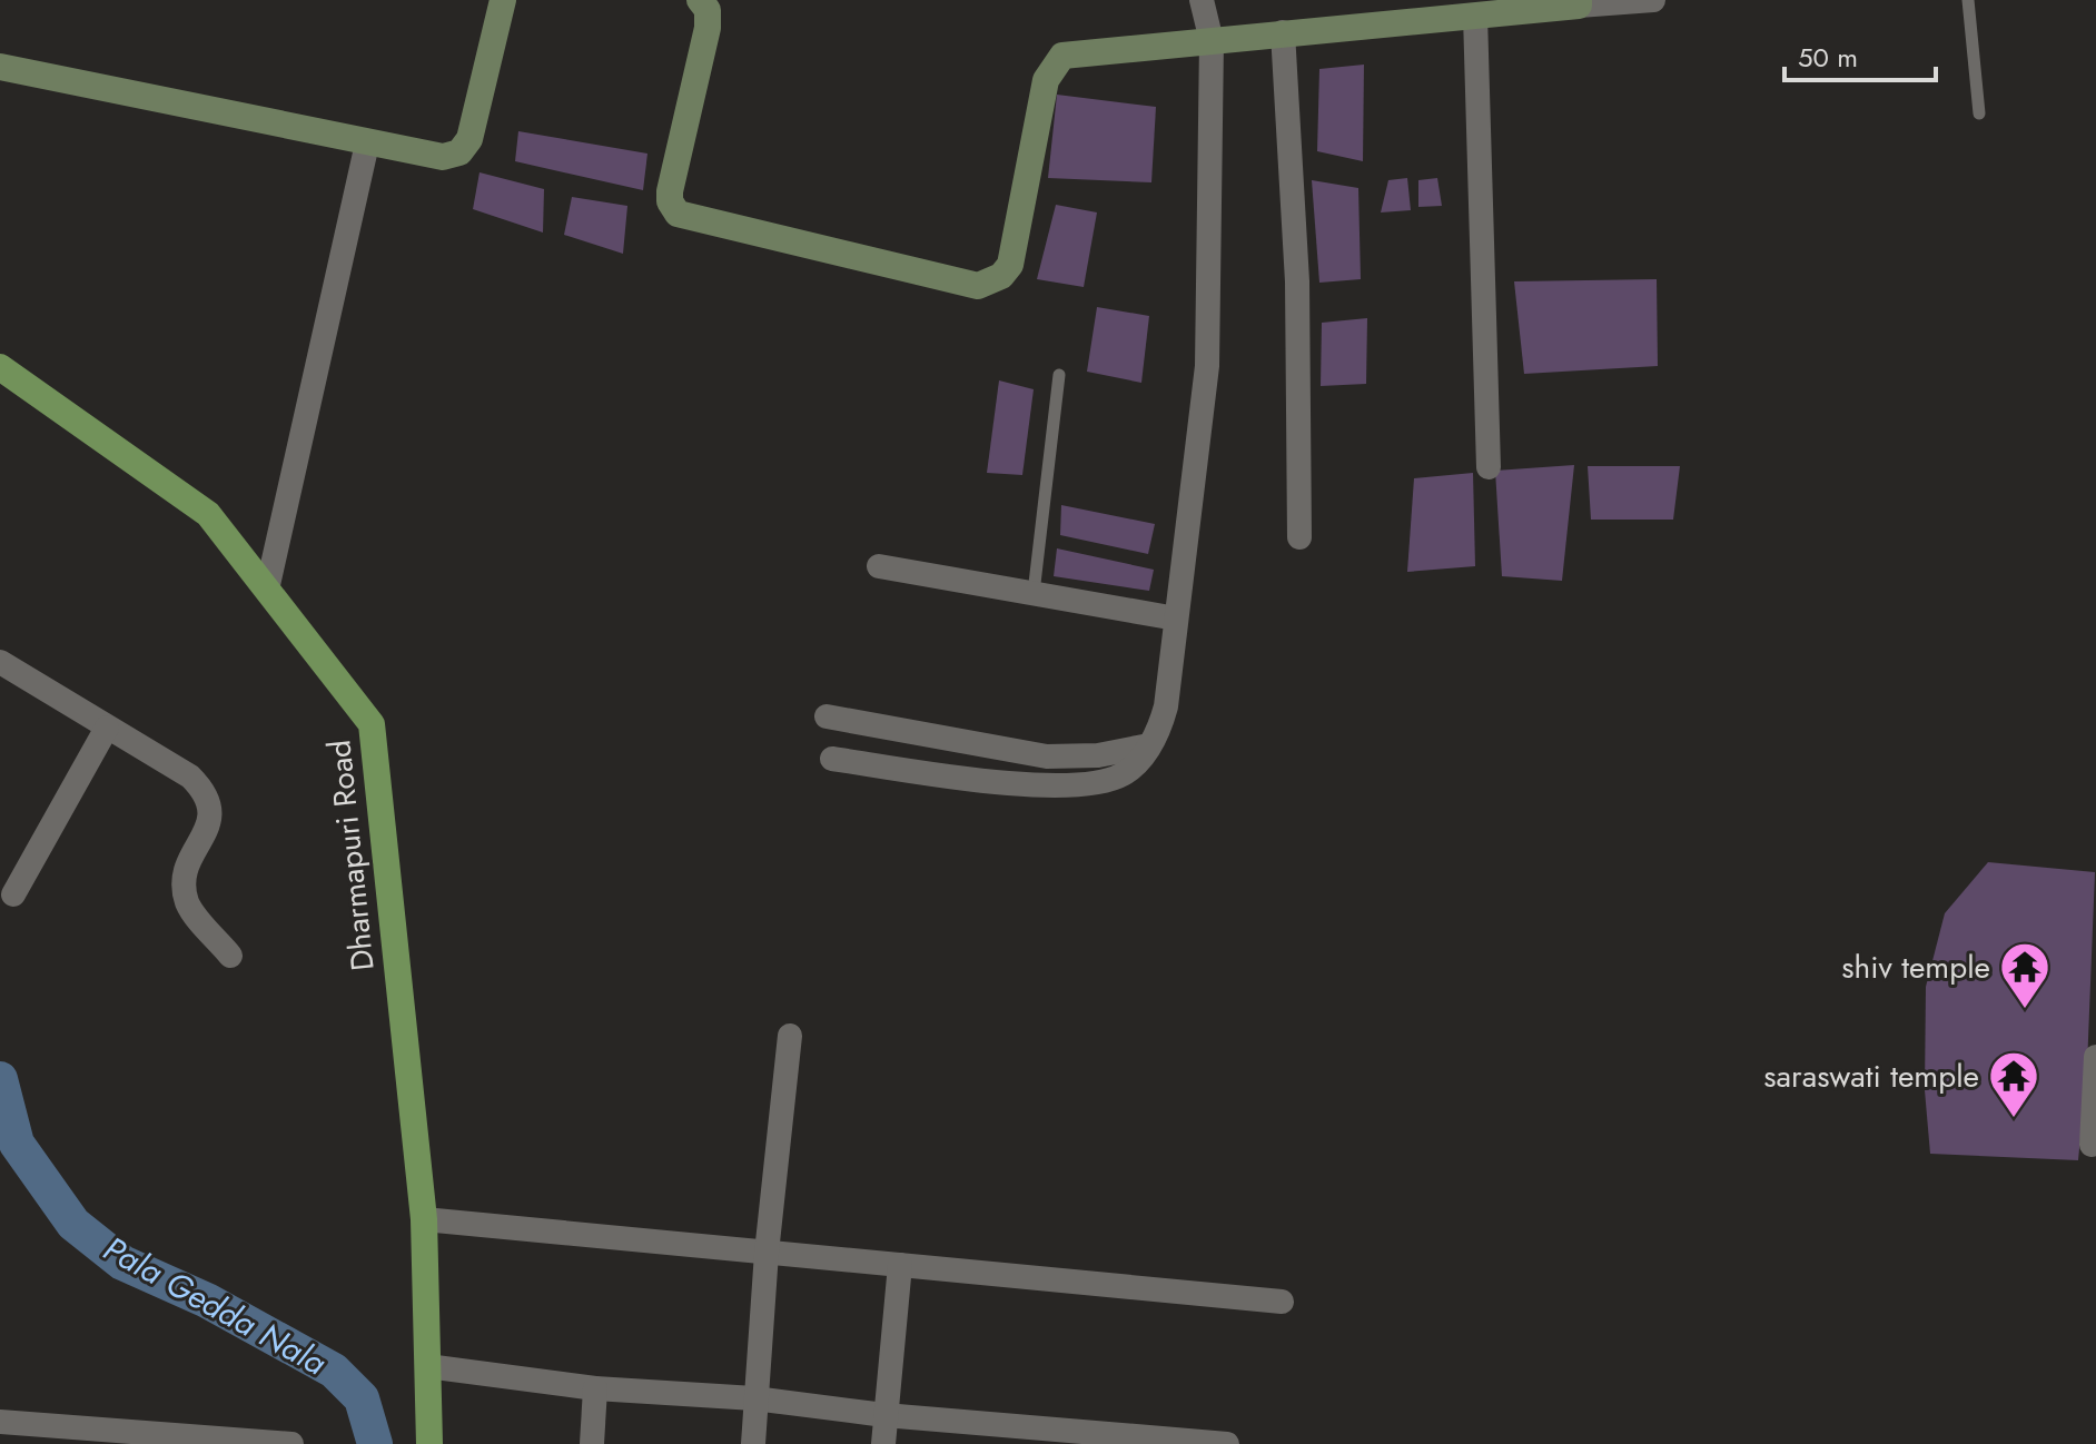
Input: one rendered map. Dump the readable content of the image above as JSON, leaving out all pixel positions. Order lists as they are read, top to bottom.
{
  "streets": {
    "main road": ["Dharmapuri Road"]
  },
  "water": ["Pala Gedda Nala"],
  "places": {
    "temple": ["shiv temple", "saraswati temple"]
  },
  "scale_bar": "50 m"
}
